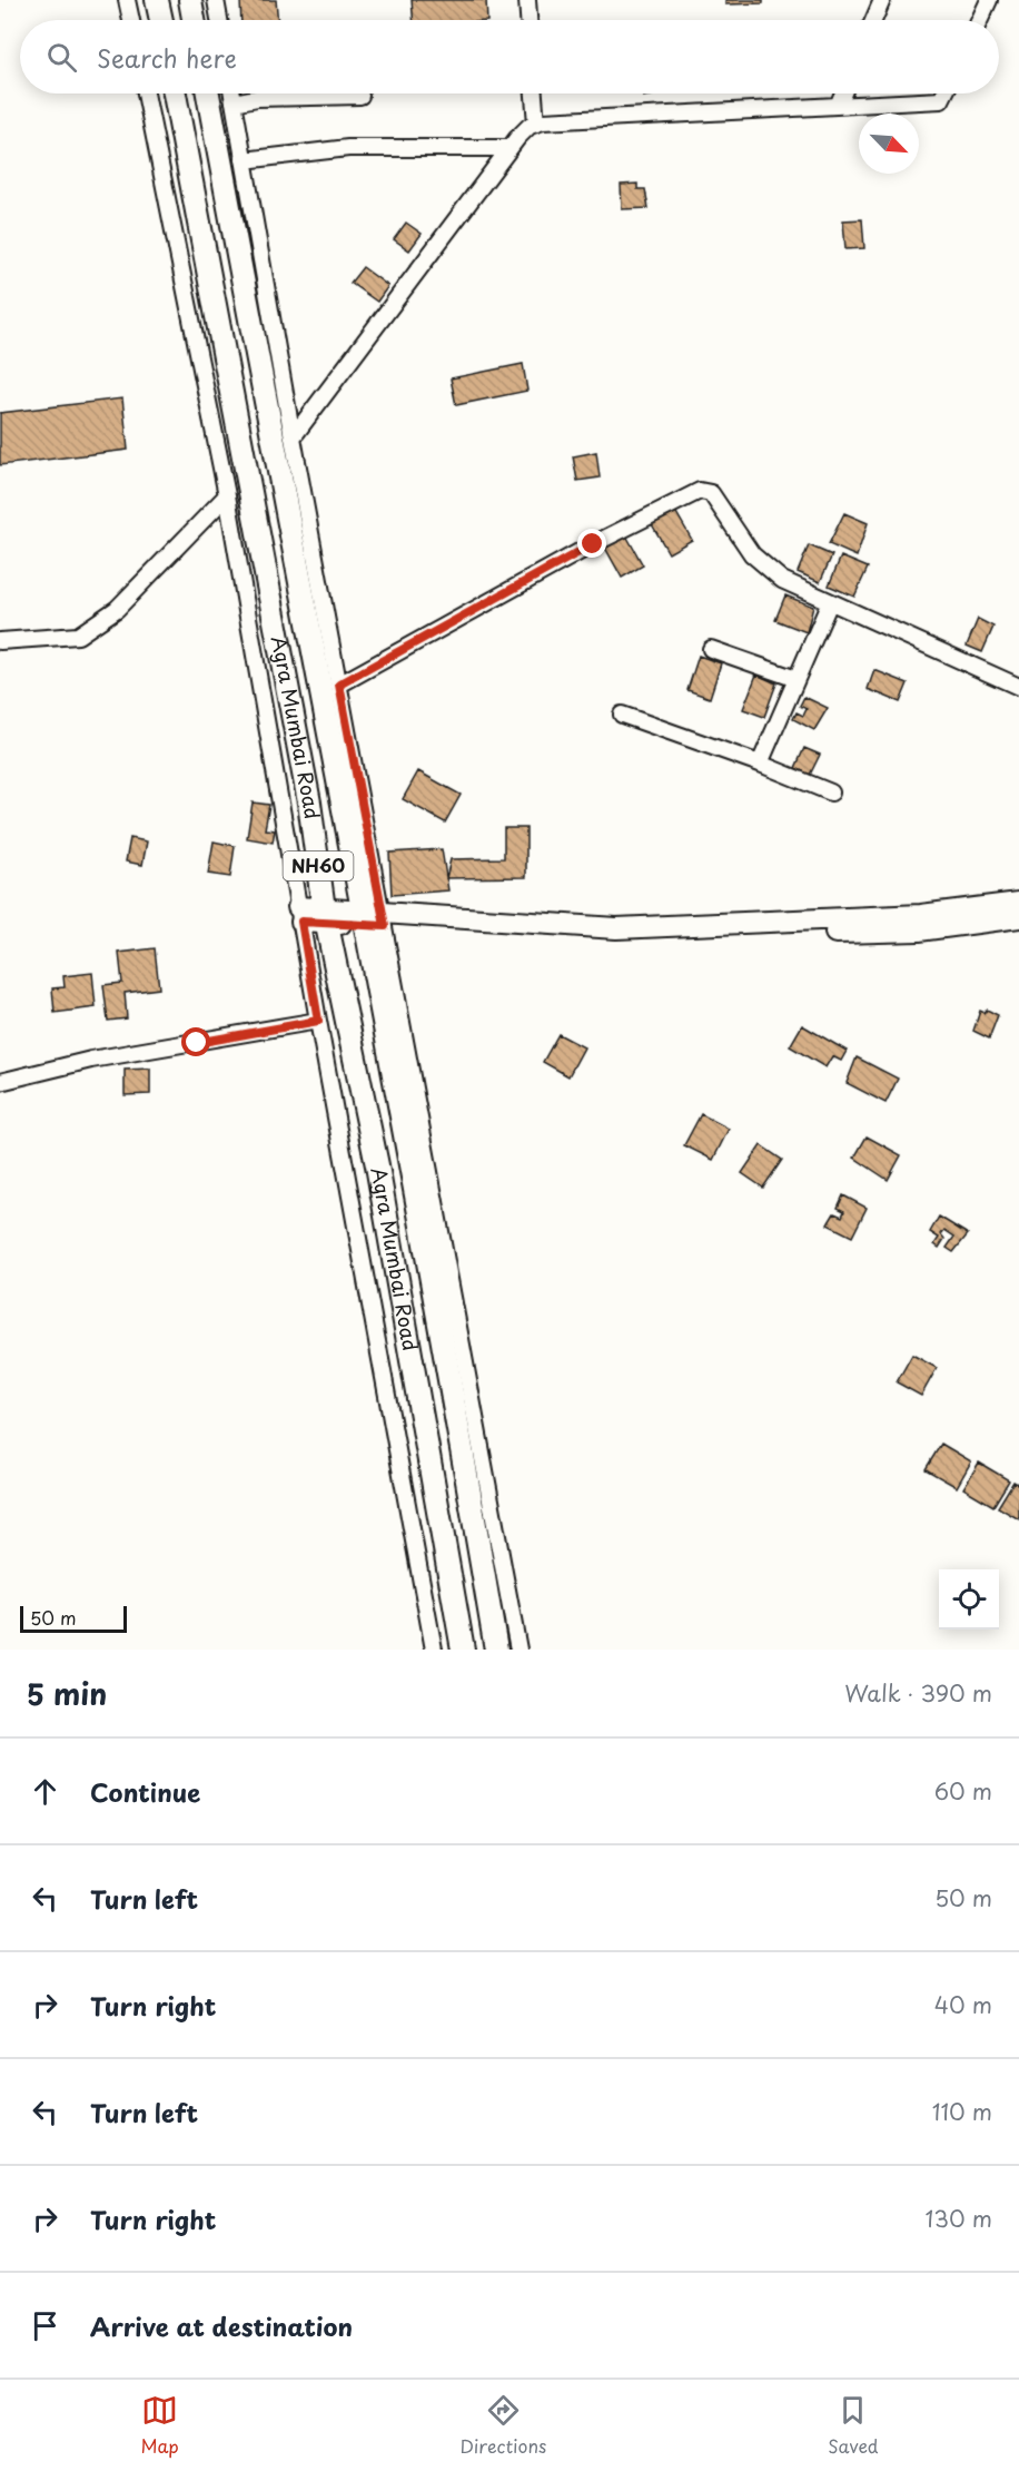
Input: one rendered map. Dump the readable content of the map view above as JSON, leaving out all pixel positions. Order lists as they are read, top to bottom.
{
  "streets": {
    "highway": ["Agra Mumbai Road", "NH60"]
  },
  "scale_bar": "50 m",
  "north": "bottom right",
  "page": {
    "search": "Search here",
    "scale": "50 m",
    "heading": ["5 min", "Walk · 390 m"],
    "list": [
      ["Continue", "60 m"],
      ["Turn left", "50 m"],
      ["Turn right", "40 m"],
      ["Turn left", "110 m"],
      ["Turn right", "130 m"],
      "Arrive at destination"
    ],
    "nav": ["Map", "Directions", "Saved"]
  }
}
